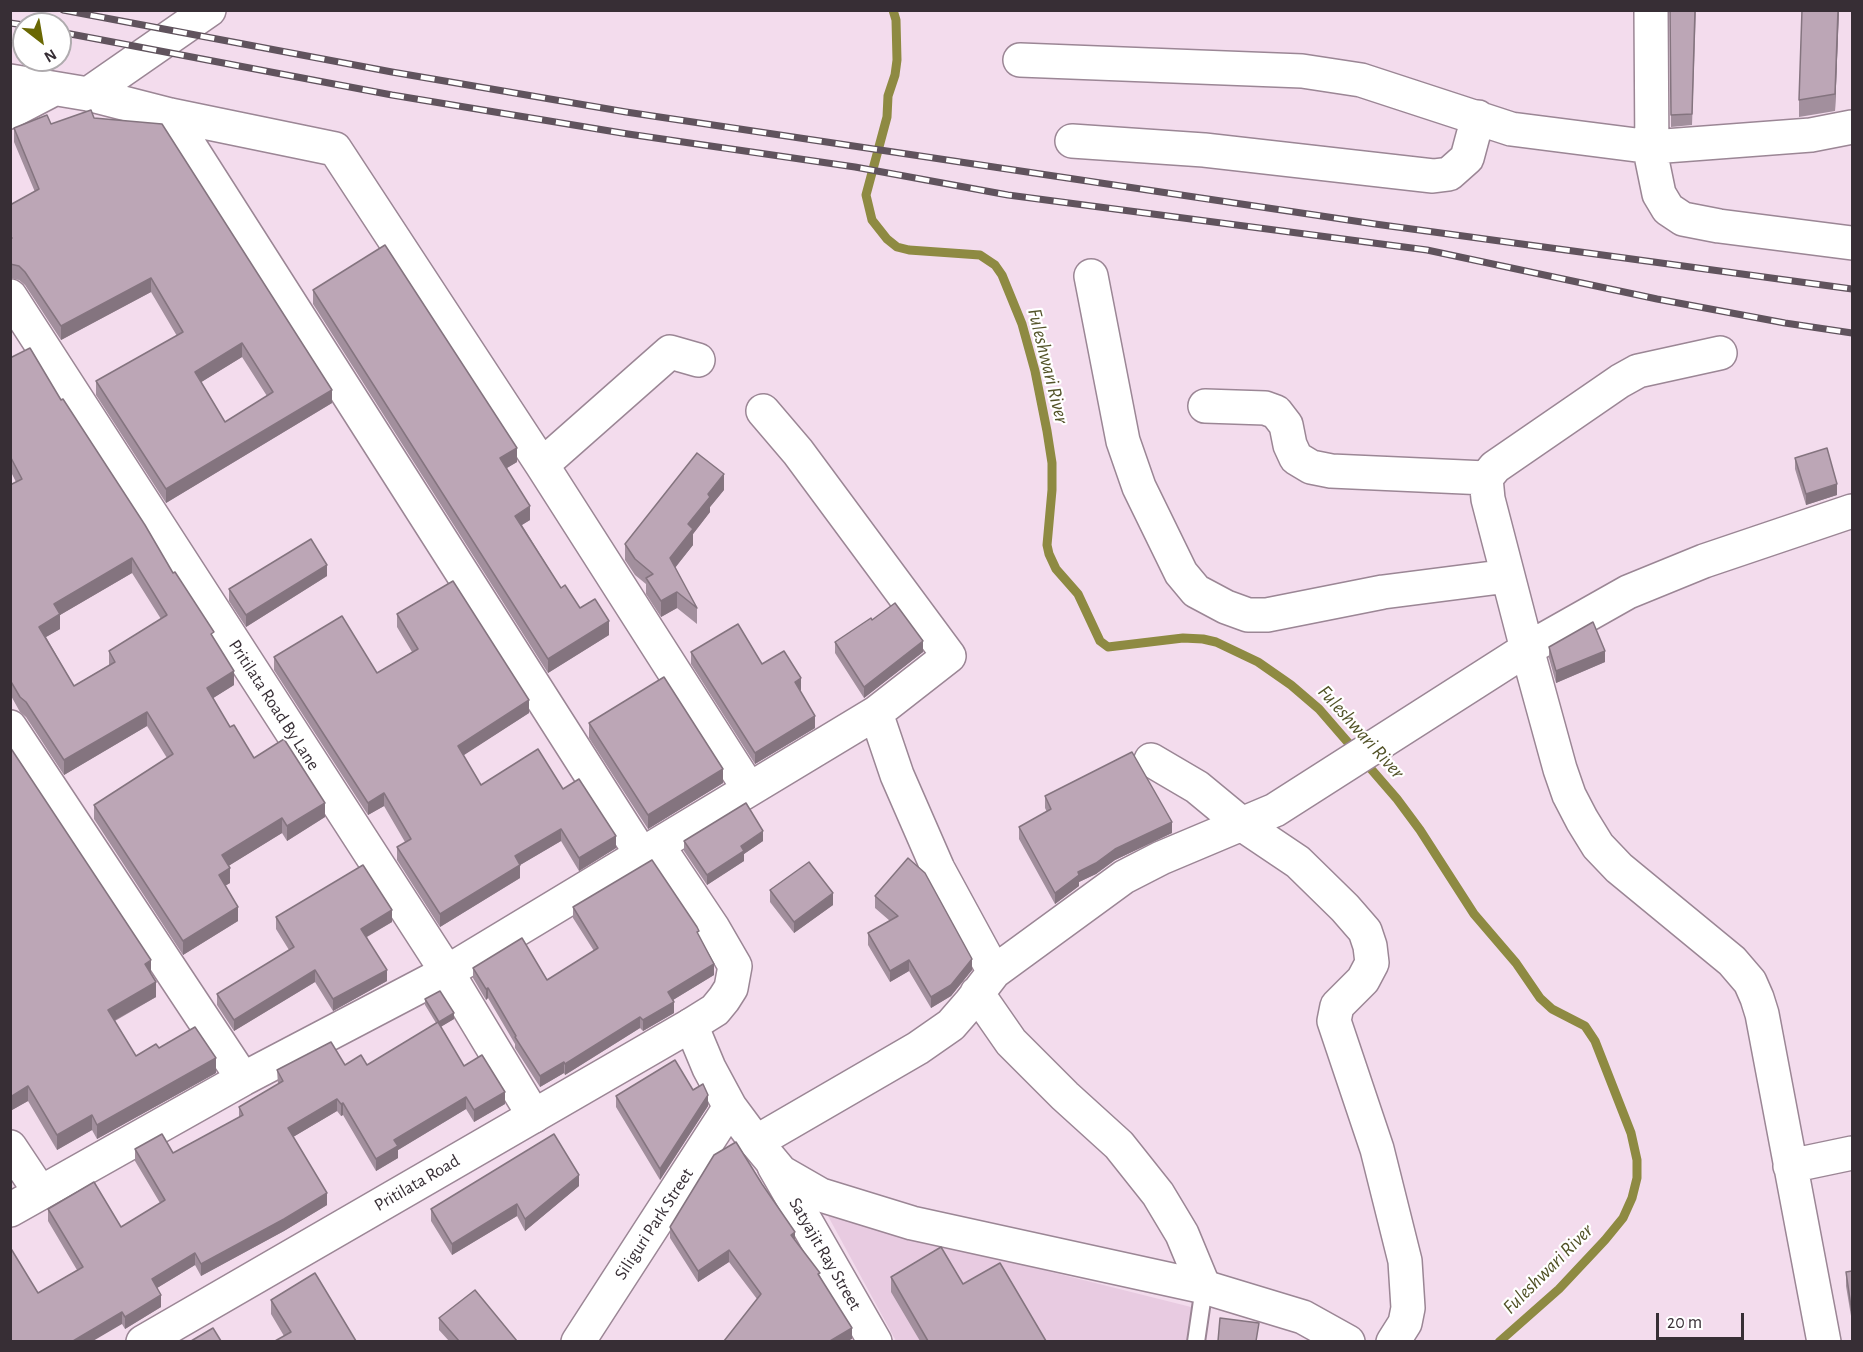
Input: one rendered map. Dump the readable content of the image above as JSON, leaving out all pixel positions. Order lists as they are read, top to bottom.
{
  "streets": {
    "street": [
      "Pritilata Road By Lane",
      "Pritilata Road",
      "Siliguri Park Street",
      "Satyajit Ray Street"
    ]
  },
  "crossings": [
    ["Pritilata Road By Lane", "Pritilata Road"]
  ],
  "water": ["Fuleshwari River"],
  "scale_bar": "20 m",
  "north": "bottom right"
}
